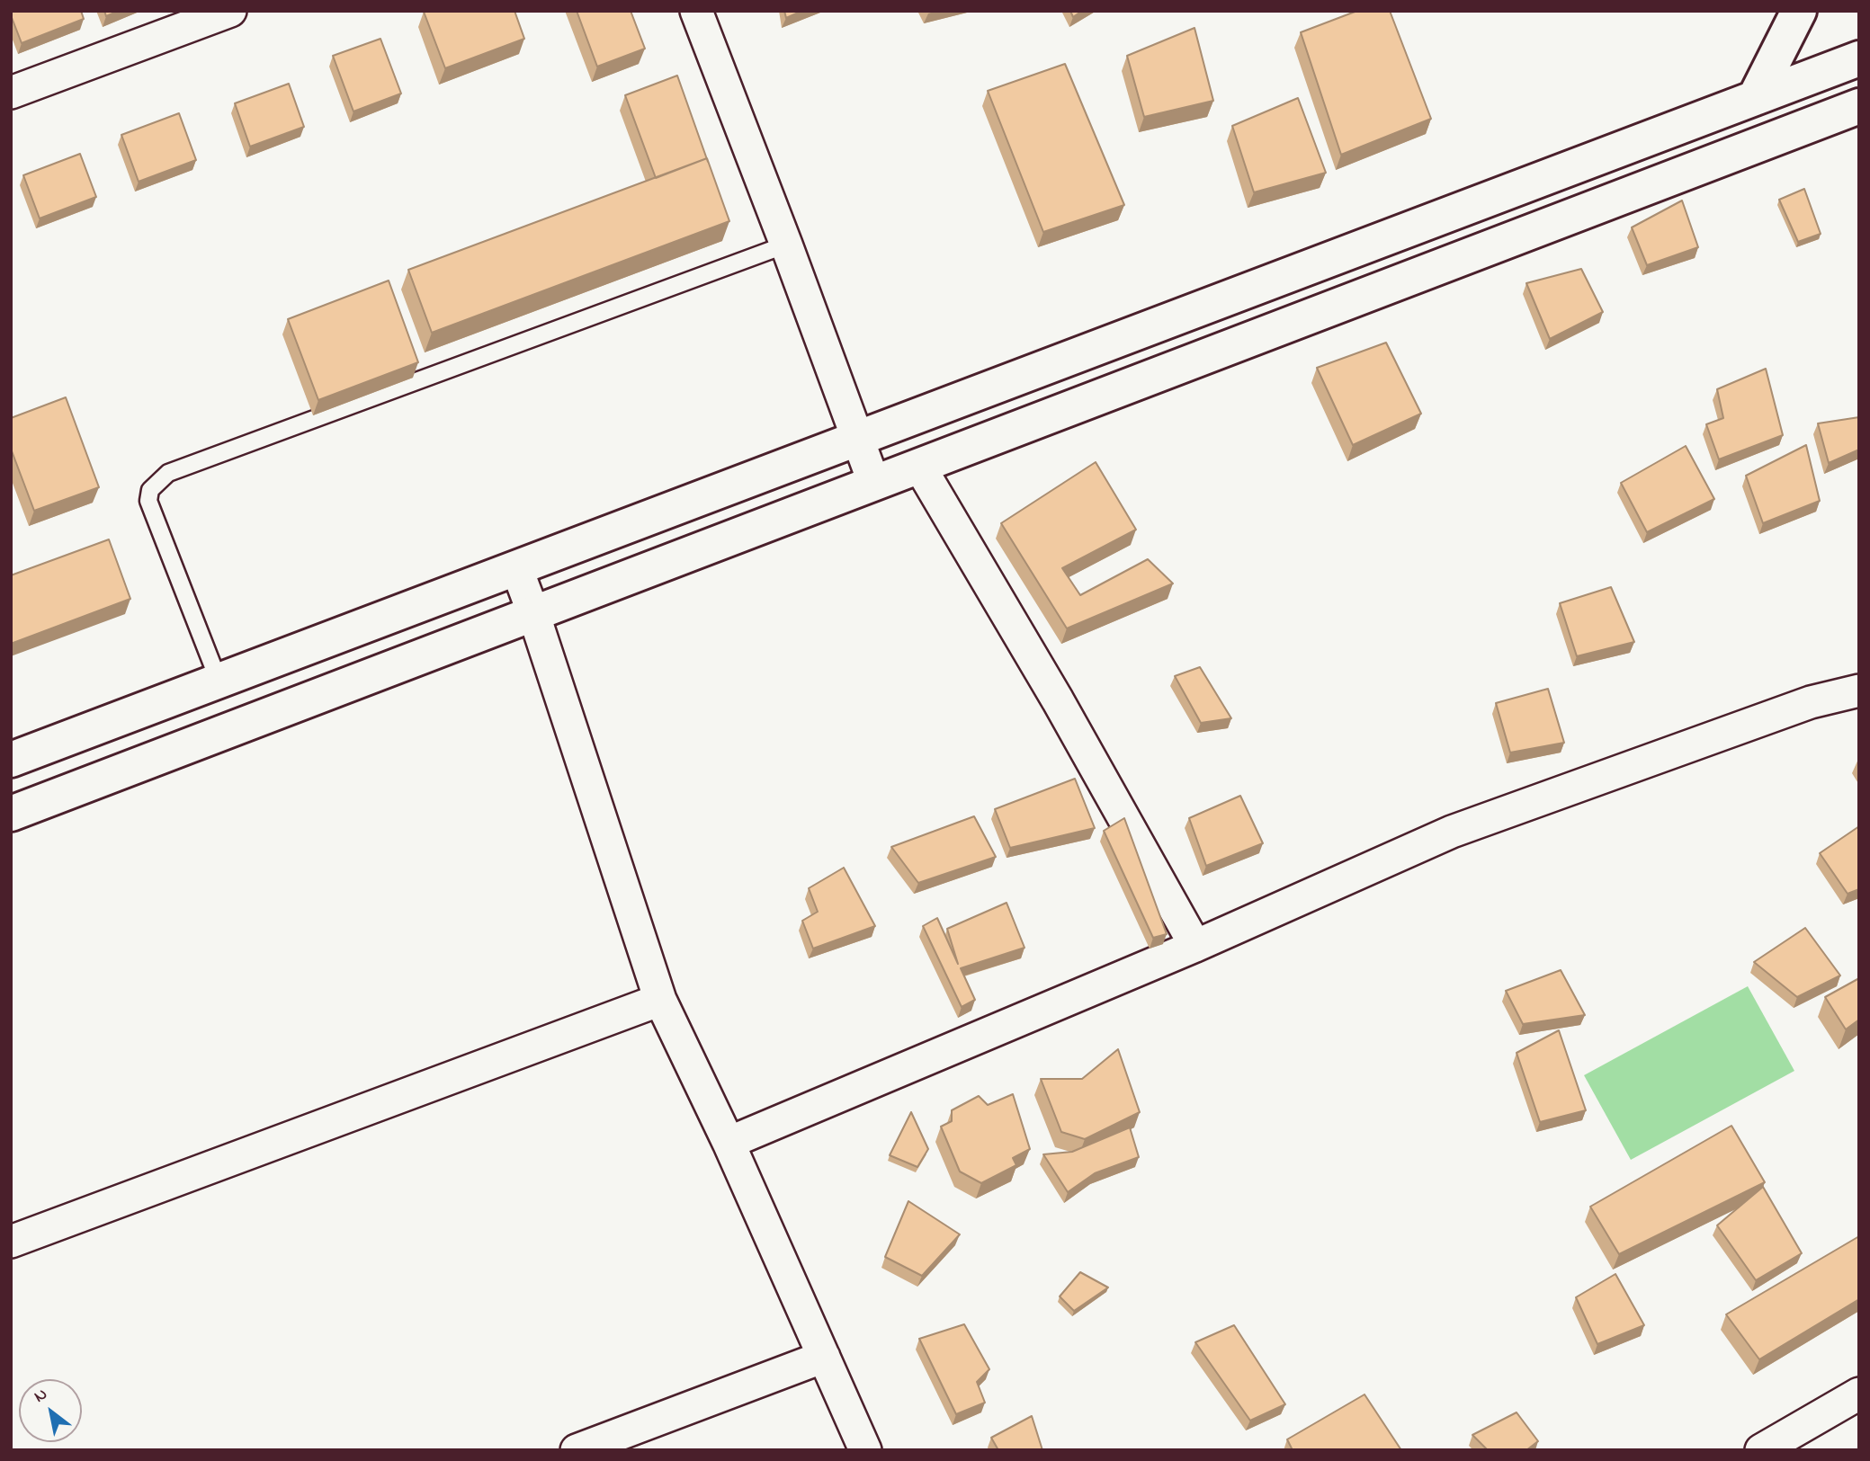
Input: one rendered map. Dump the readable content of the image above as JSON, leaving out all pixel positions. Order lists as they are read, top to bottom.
{
  "north": "top left"
}
